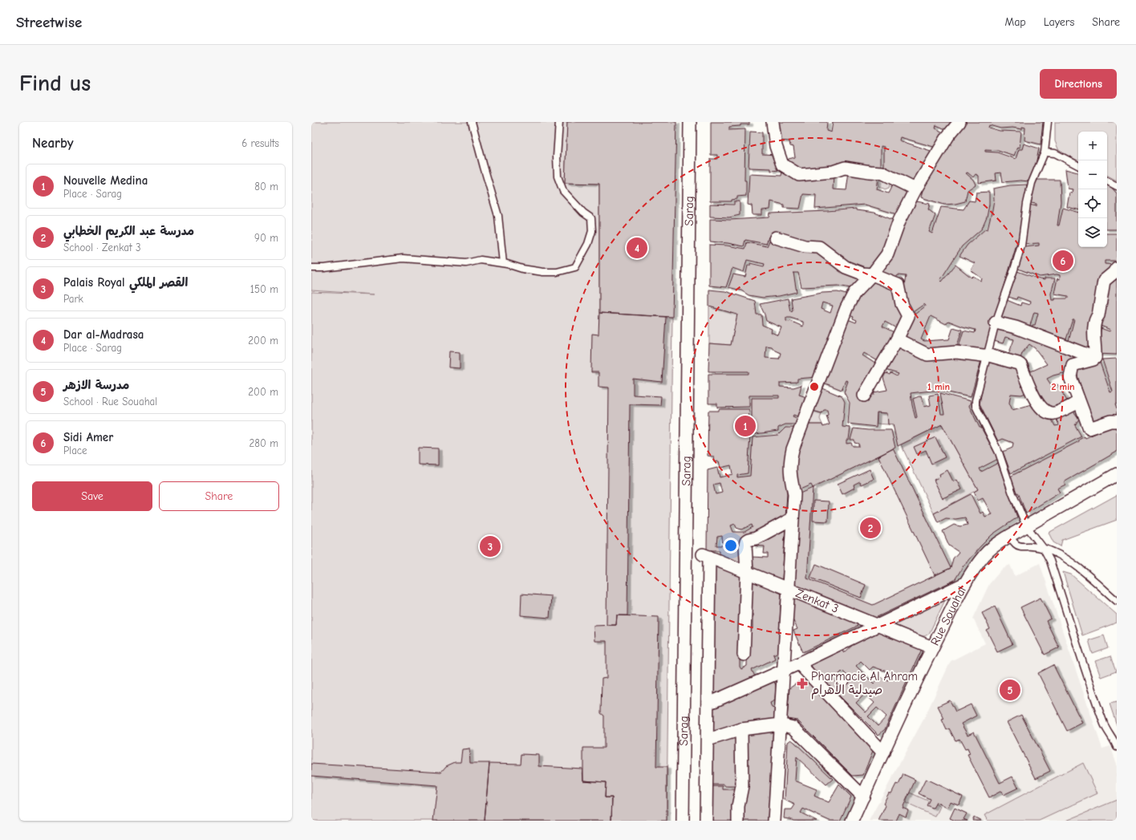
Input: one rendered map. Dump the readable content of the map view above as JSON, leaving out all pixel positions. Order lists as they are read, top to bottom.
{
  "streets": {
    "street": ["Sarag", "Zenkat 3", "Rue Souahal"]
  },
  "crossings": [
    ["Zenkat 3", "Rue Souahal"]
  ],
  "places": {
    "pharmacy": ["Pharmacie Al Ahram صيدلية الأهرام"]
  },
  "page": {
    "header": "Streetwise",
    "nav": ["Map", "Layers", "Share"],
    "buttons": [
      "Directions",
      ["Save", "Share"]
    ],
    "title": "Find us",
    "heading": ["Nearby", "6 results"],
    "map_buttons": ["+", "−"],
    "list": [
      {
        "mark": "1",
        "name": "Nouvelle Medina",
        "note": "Place · Sarag",
        "value": "80 m"
      },
      {
        "mark": "2",
        "name": "مدرسة عبد الكريم الخطابي",
        "note": "School · Zenkat 3",
        "value": "90 m"
      },
      {
        "mark": "3",
        "name": "Palais Royal القصر الملكي",
        "note": "Park",
        "value": "150 m"
      },
      {
        "mark": "4",
        "name": "Dar al-Madrasa",
        "note": "Place · Sarag",
        "value": "200 m"
      },
      {
        "mark": "5",
        "name": "مدرسة الازهر",
        "note": "School · Rue Souahal",
        "value": "200 m"
      },
      {
        "mark": "6",
        "name": "Sidi Amer",
        "note": "Place",
        "value": "280 m"
      }
    ],
    "pins": [
      "4",
      "6",
      "1",
      "2",
      "3",
      "5"
    ]
  },
  "rings": ["1 min", "2 min"]
}
